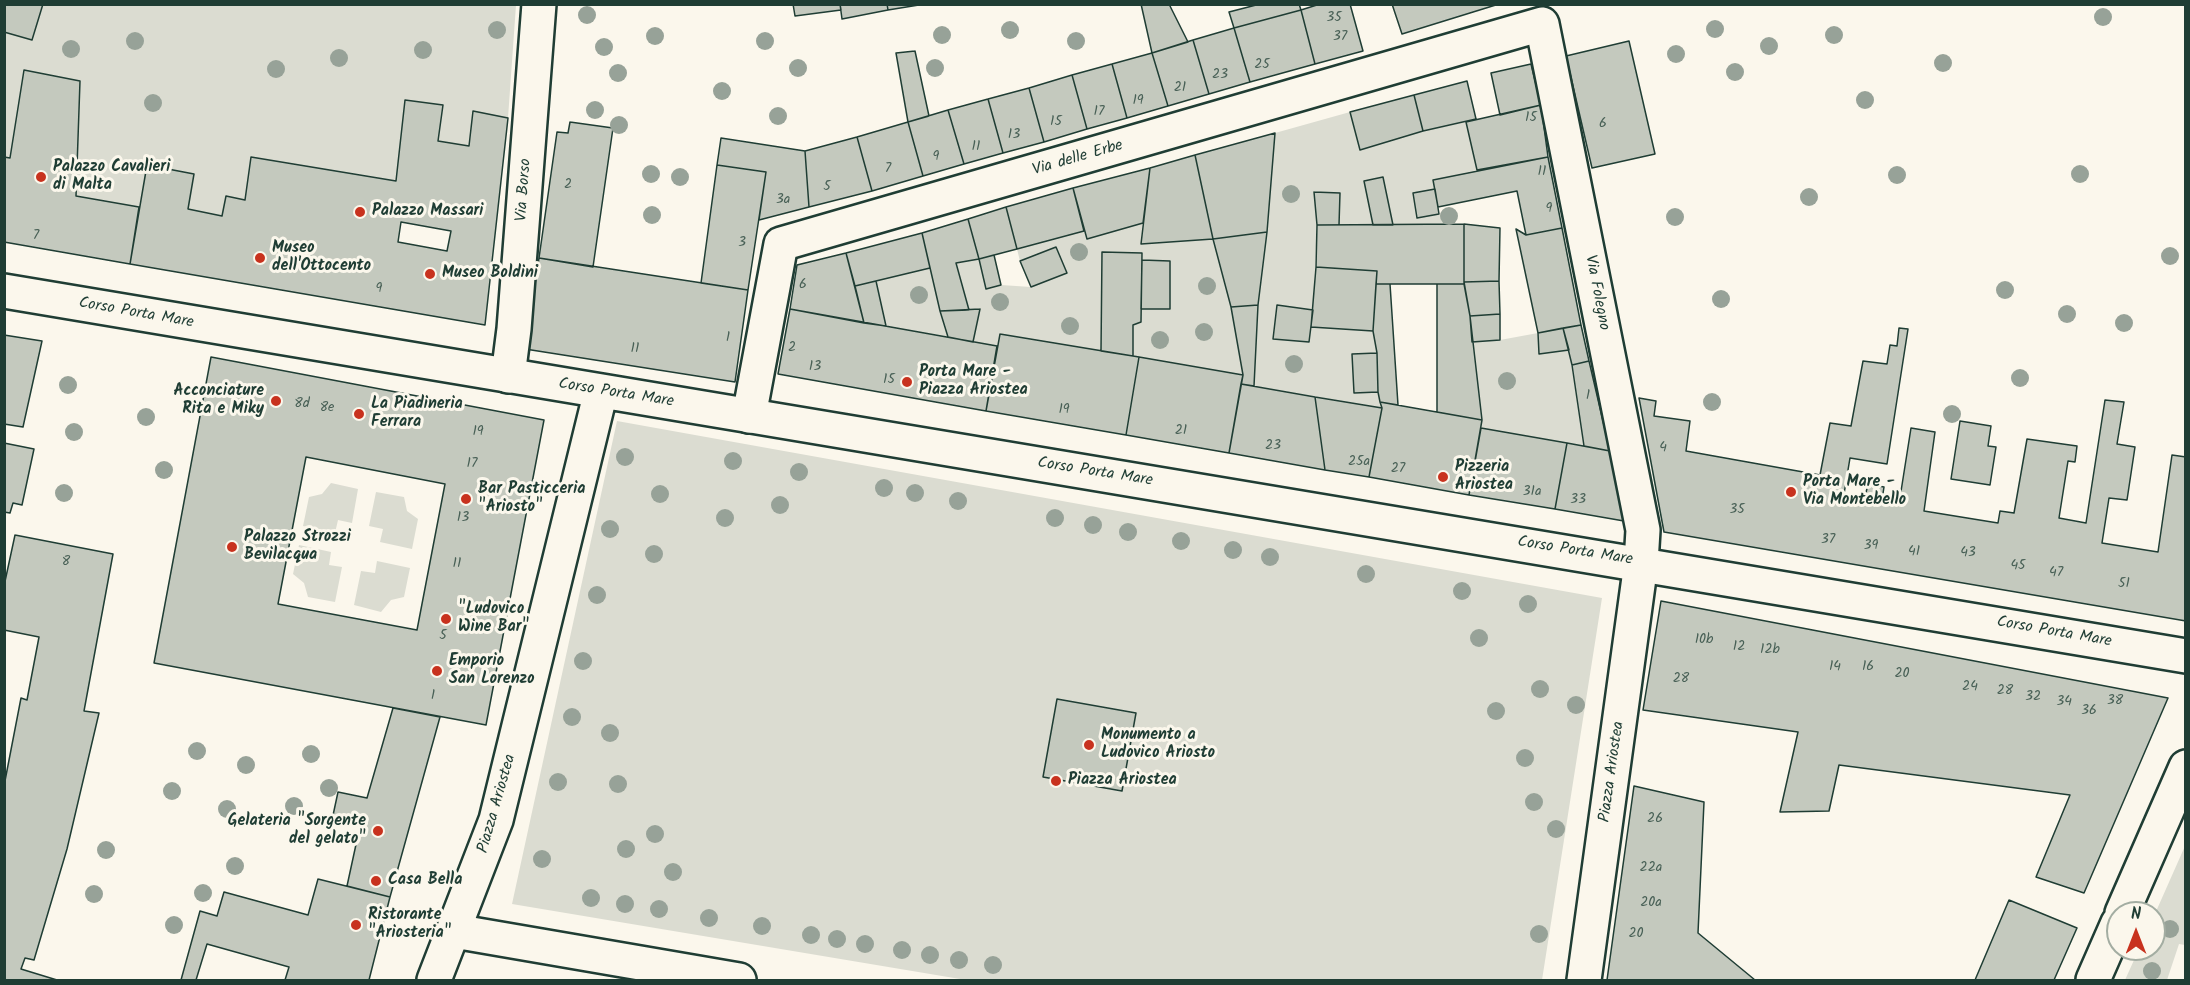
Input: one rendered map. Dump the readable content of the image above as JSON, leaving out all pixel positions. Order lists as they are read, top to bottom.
{
  "streets": {
    "street": [
      "Via delle Erbe",
      "Via Borso",
      "Via Folegno",
      "Corso Porta Mare",
      "Piazza Ariostea"
    ]
  },
  "crossings": [
    ["Via delle Erbe", "Via Folegno"],
    ["Via delle Erbe", "Corso Porta Mare"],
    ["Via Borso", "Corso Porta Mare"],
    ["Via Folegno", "Corso Porta Mare"],
    ["Via Folegno", "Piazza Ariostea"],
    ["Corso Porta Mare", "Piazza Ariostea"]
  ],
  "places": [
    "Palazzo Cavalieri di Malta",
    "Palazzo Massari",
    "Museo dell'Ottocento",
    "Museo Boldini",
    "Porta Mare - Piazza Ariostea",
    "Acconciature Rita e Miky",
    "La Piadineria Ferrara",
    "Pizzeria Ariostea",
    "Porta Mare - Via Montebello",
    "Bar Pasticceria \"Ariosto\"",
    "Palazzo Strozzi Bevilacqua",
    "\"Ludovico Wine Bar\"",
    "Emporio San Lorenzo",
    "Monumento a Ludovico Ariosto",
    "Piazza Ariostea",
    "Gelateria \"Sorgente del gelato\"",
    "Casa Bella",
    "Ristorante \"Ariosteria\""
  ],
  "house_numbers": [
    "35",
    "37",
    "25",
    "23",
    "21",
    "19",
    "17",
    "15",
    "15",
    "6",
    "13",
    "11",
    "9",
    "7",
    "11",
    "2",
    "5",
    "3a",
    "9",
    "7",
    "3",
    "6",
    "9",
    "1",
    "2",
    "11",
    "13",
    "15",
    "1",
    "8d",
    "8e",
    "19",
    "21",
    "19",
    "23",
    "4",
    "25a",
    "17",
    "27",
    "31a",
    "33",
    "35",
    "13",
    "37",
    "39",
    "41",
    "43",
    "8",
    "11",
    "45",
    "47",
    "51",
    "5",
    "10b",
    "12",
    "12b",
    "14",
    "16",
    "20",
    "28",
    "24",
    "28",
    "1",
    "32",
    "38",
    "34",
    "36",
    "26",
    "22a",
    "20a",
    "20"
  ],
  "north": "top"
}
